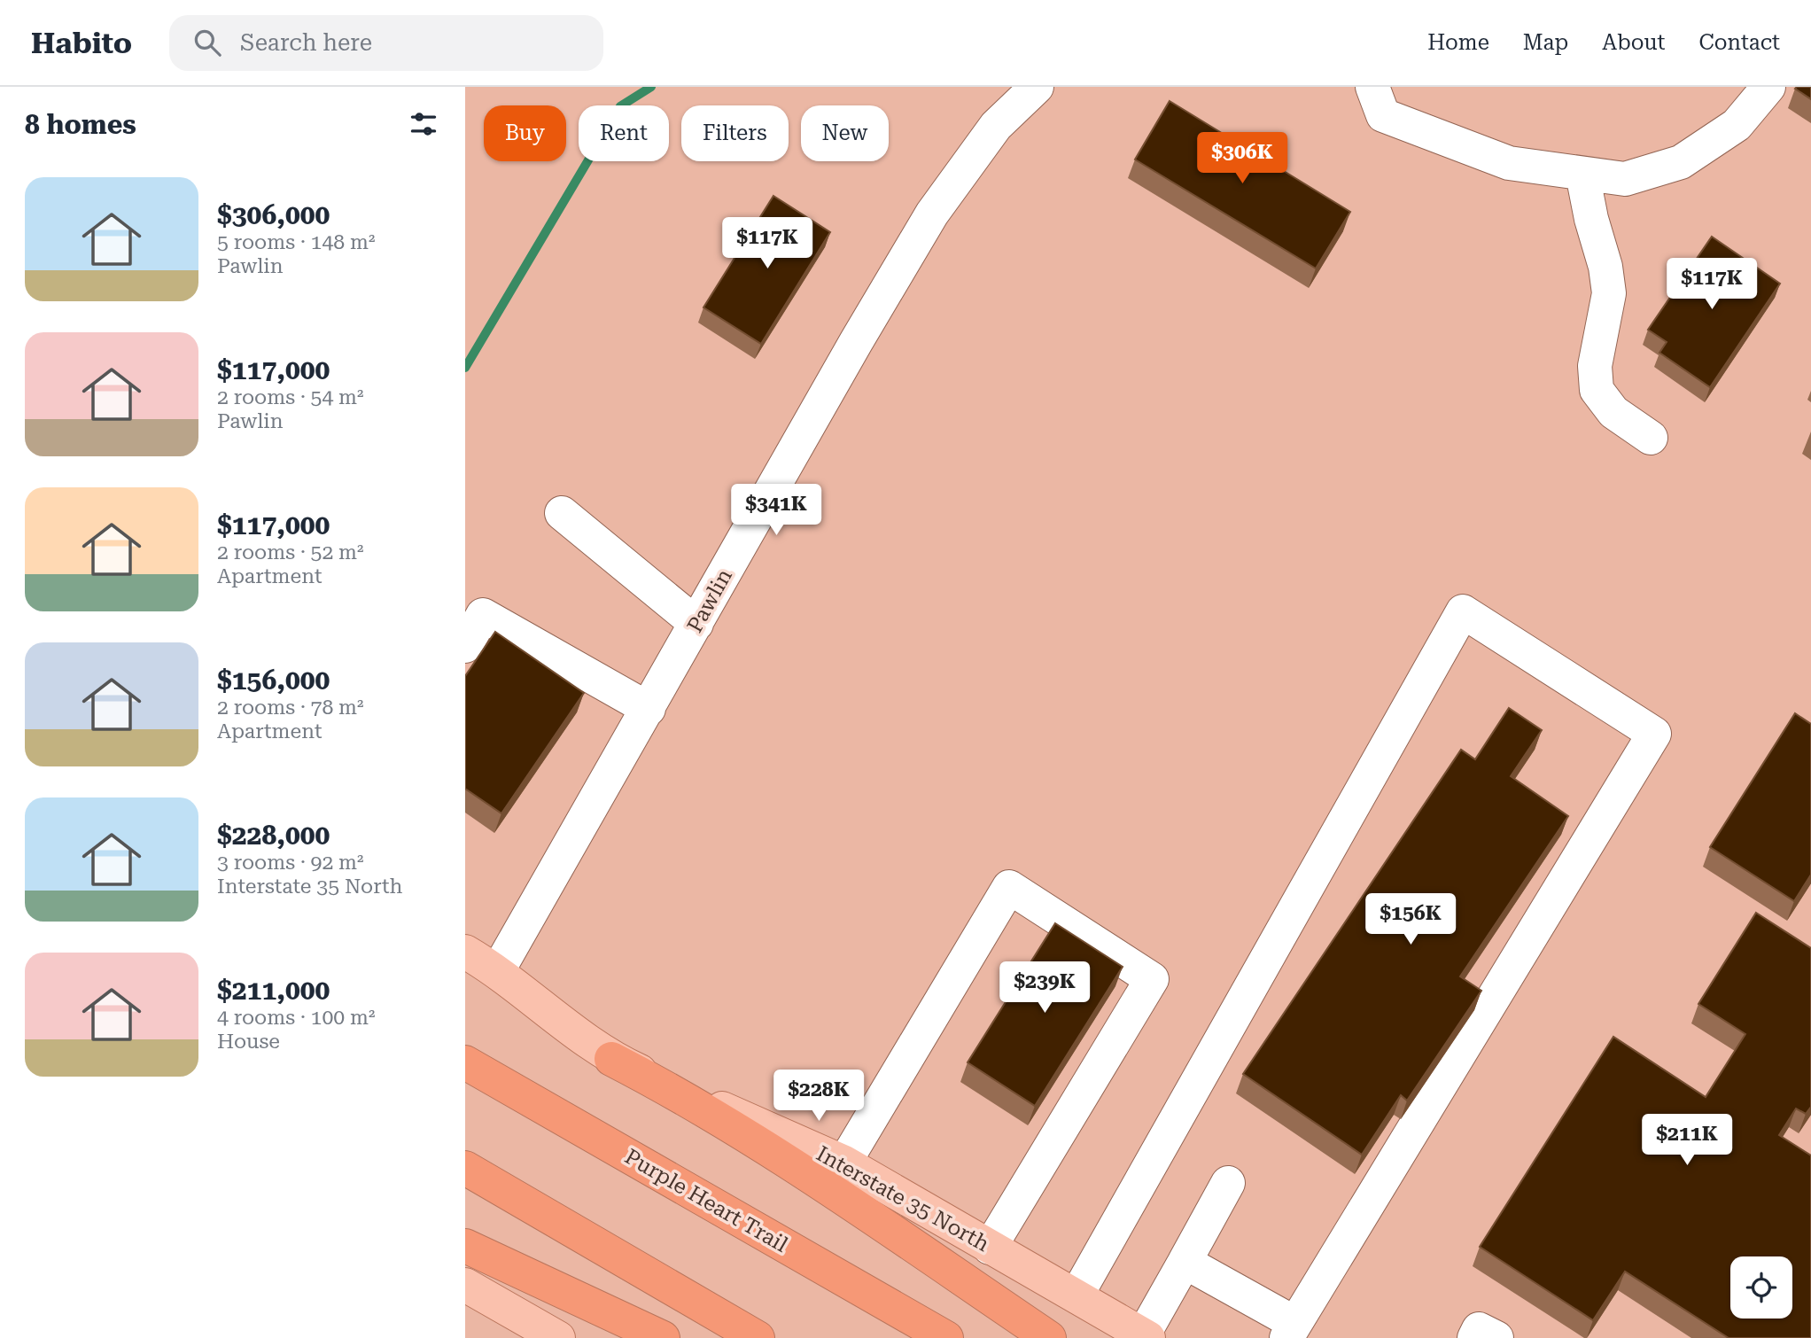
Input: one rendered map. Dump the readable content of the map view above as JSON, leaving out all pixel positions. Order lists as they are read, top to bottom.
{
  "streets": {
    "highway": ["Purple Heart Trail"],
    "main road": ["Interstate 35 North"],
    "street": ["Pawlin"]
  },
  "crossings": [
    ["Pawlin", "Interstate 35 North"]
  ],
  "page": {
    "header": "Habito",
    "search": "Search here",
    "nav": [
      "Home",
      "Map",
      "About",
      "Contact"
    ],
    "heading": "8 homes",
    "chip": [
      "Buy",
      "Rent",
      "Filters",
      "New"
    ],
    "price": [
      "$306K",
      "$117K",
      "$117K",
      "$341K",
      "$156K",
      "$239K",
      "$228K",
      "$211K"
    ],
    "list": [
      {
        "name": "$306,000",
        "note": "5 rooms · 148 m² · Pawlin"
      },
      {
        "name": "$117,000",
        "note": "2 rooms · 54 m² · Pawlin"
      },
      {
        "name": "$117,000",
        "note": "2 rooms · 52 m² · Apartment"
      },
      {
        "name": "$156,000",
        "note": "2 rooms · 78 m² · Apartment"
      },
      {
        "name": "$228,000",
        "note": "3 rooms · 92 m² · Interstate 35 North"
      },
      {
        "name": "$211,000",
        "note": "4 rooms · 100 m² · House"
      }
    ]
  }
}
